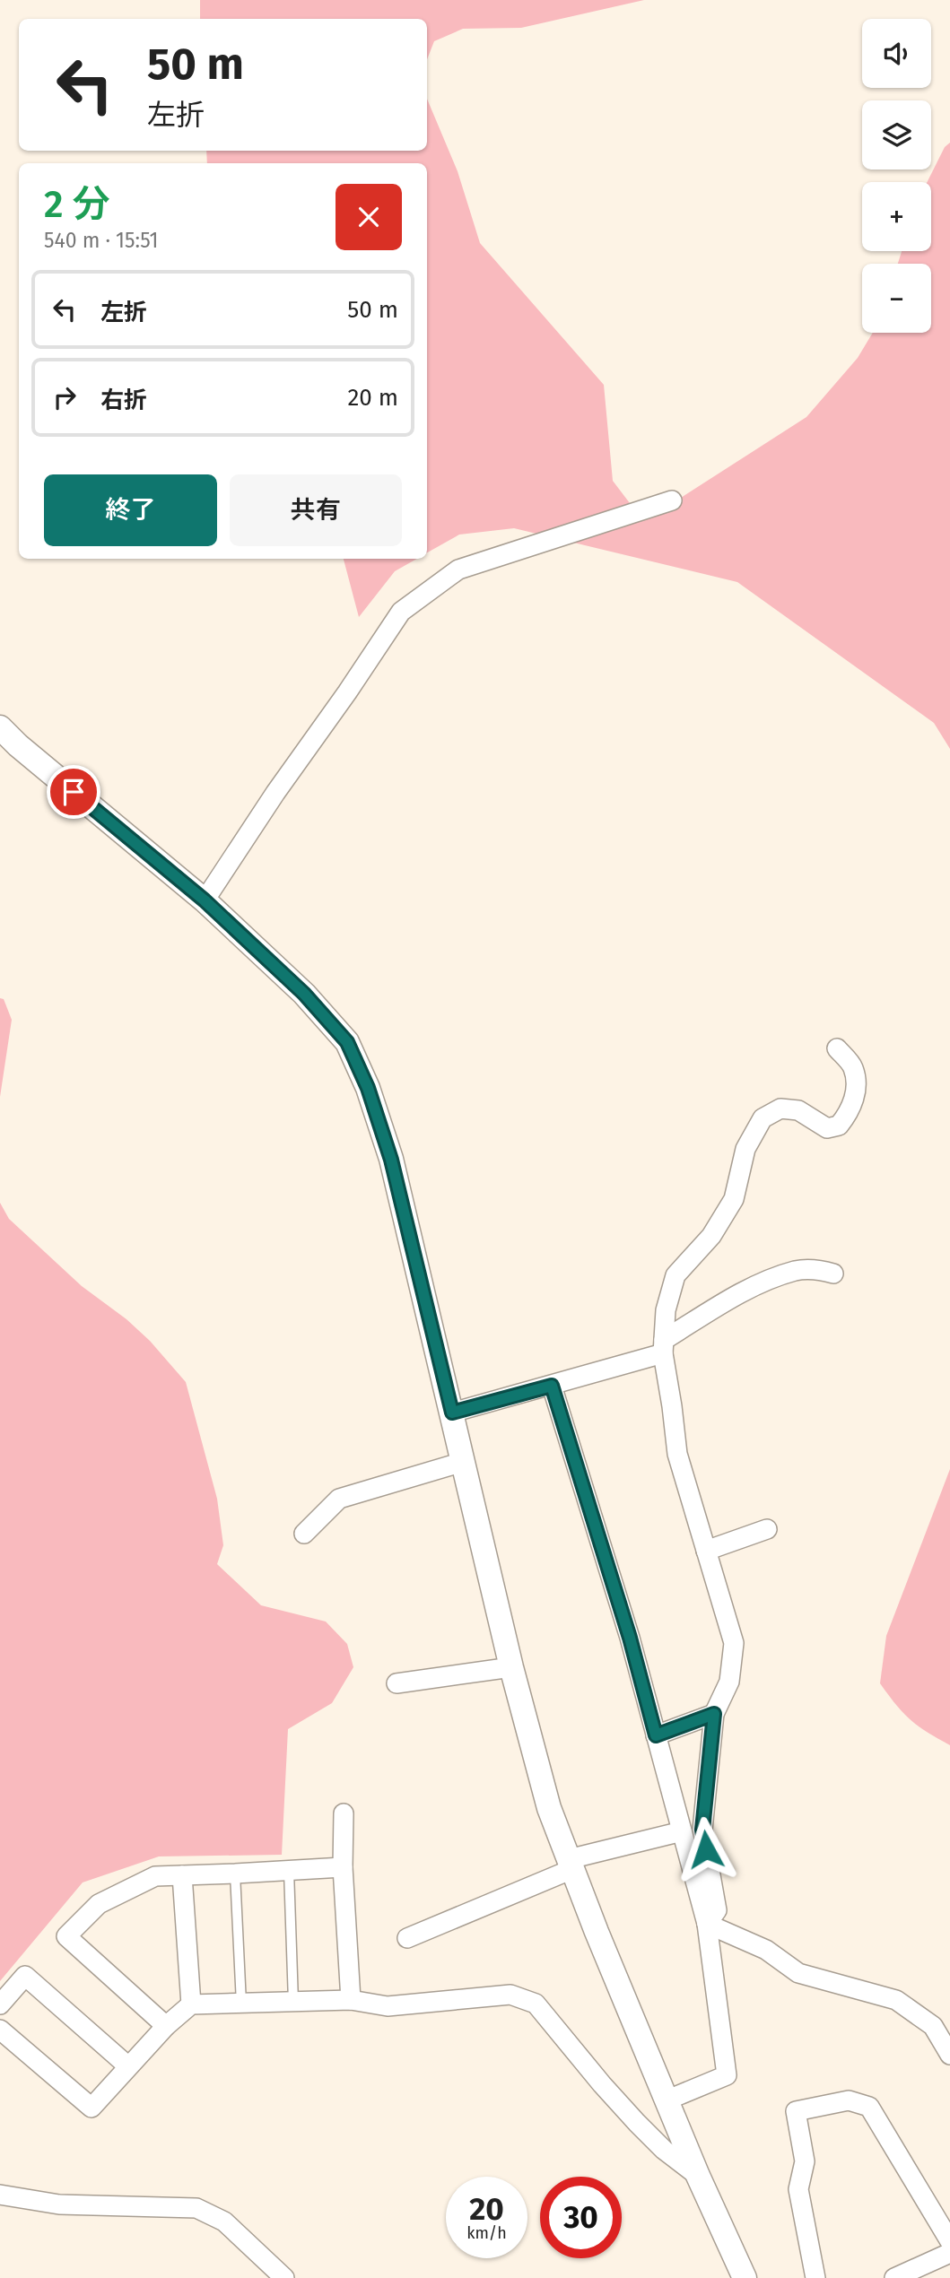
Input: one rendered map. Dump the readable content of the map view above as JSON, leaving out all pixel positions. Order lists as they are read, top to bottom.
{
  "page": {
    "map_buttons": ["+", "−"],
    "turn": ["50 m", "左折"],
    "heading": ["2 分", "540 m · 15:51"],
    "list": [
      {
        "name": "左折",
        "value": "50 m"
      },
      {
        "name": "右折",
        "value": "20 m"
      }
    ],
    "buttons": ["終了", "共有"],
    "speed": "20 km/h",
    "limit": "30"
  }
}
